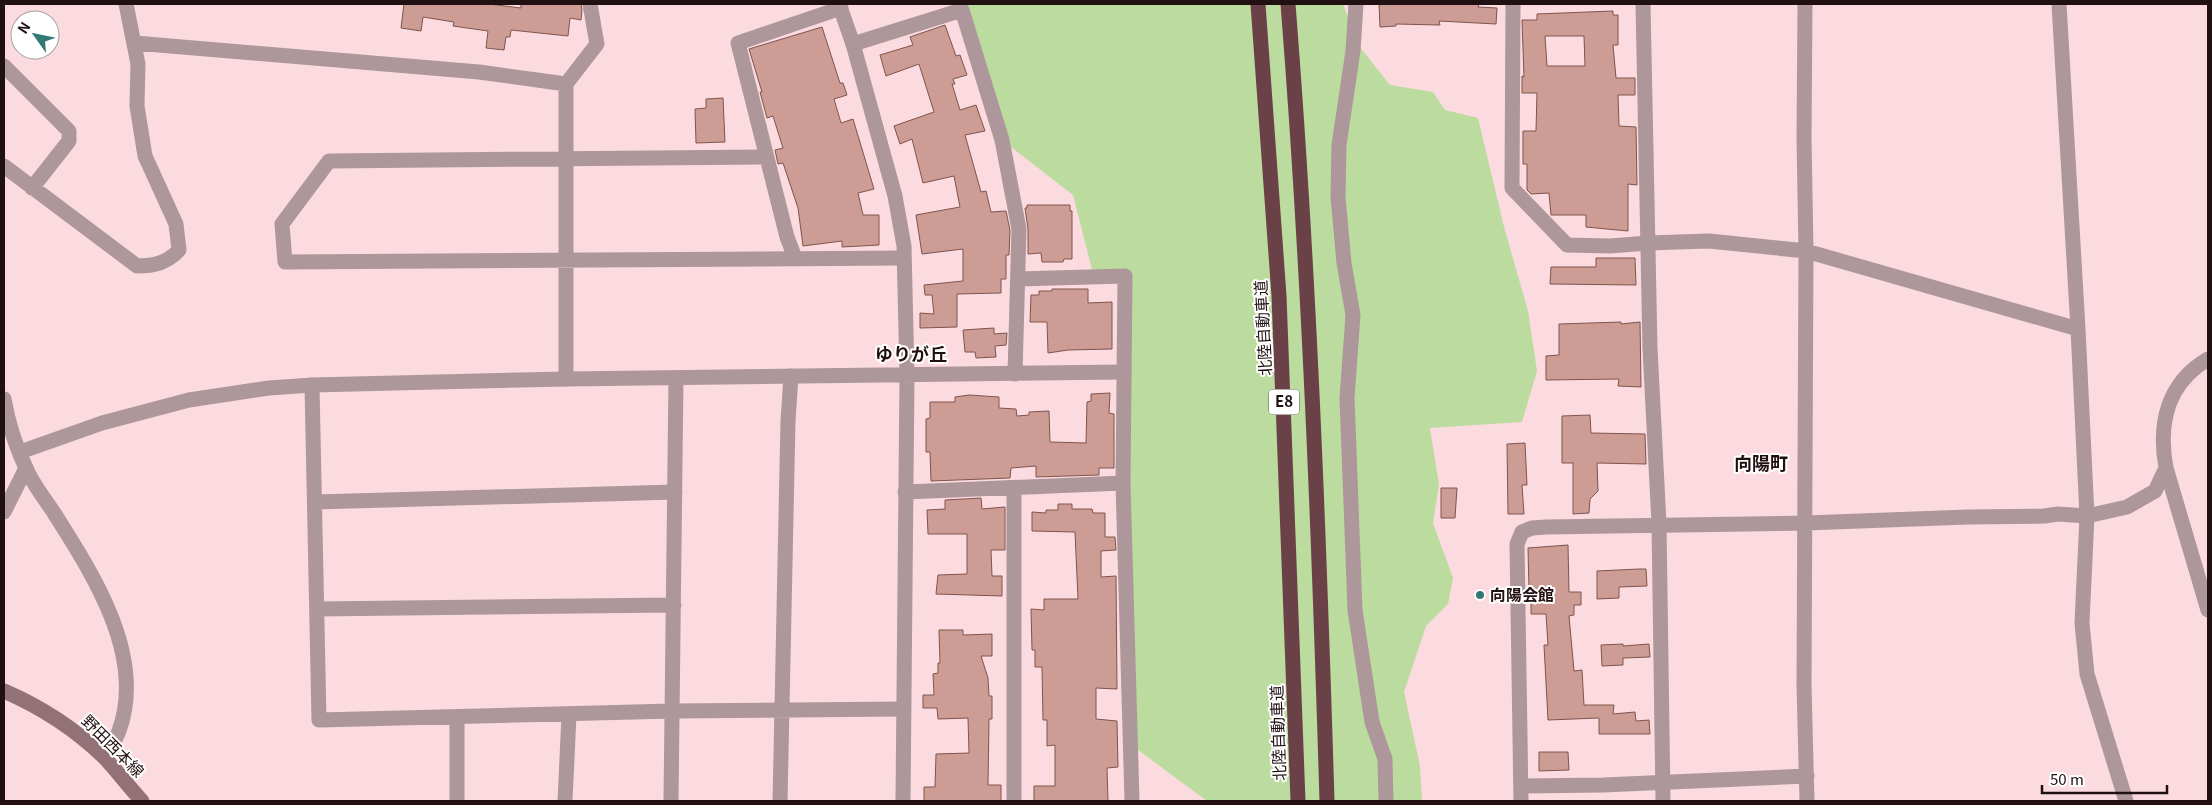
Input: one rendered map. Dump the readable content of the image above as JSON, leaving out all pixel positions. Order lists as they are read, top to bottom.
{
  "streets": {
    "highway": ["北陸自動車道", "E8"],
    "main road": ["野田西本線"]
  },
  "districts": ["ゆりが丘", "向陽町"],
  "places": ["向陽会館"],
  "scale_bar": "50 m",
  "north": "top left"
}
